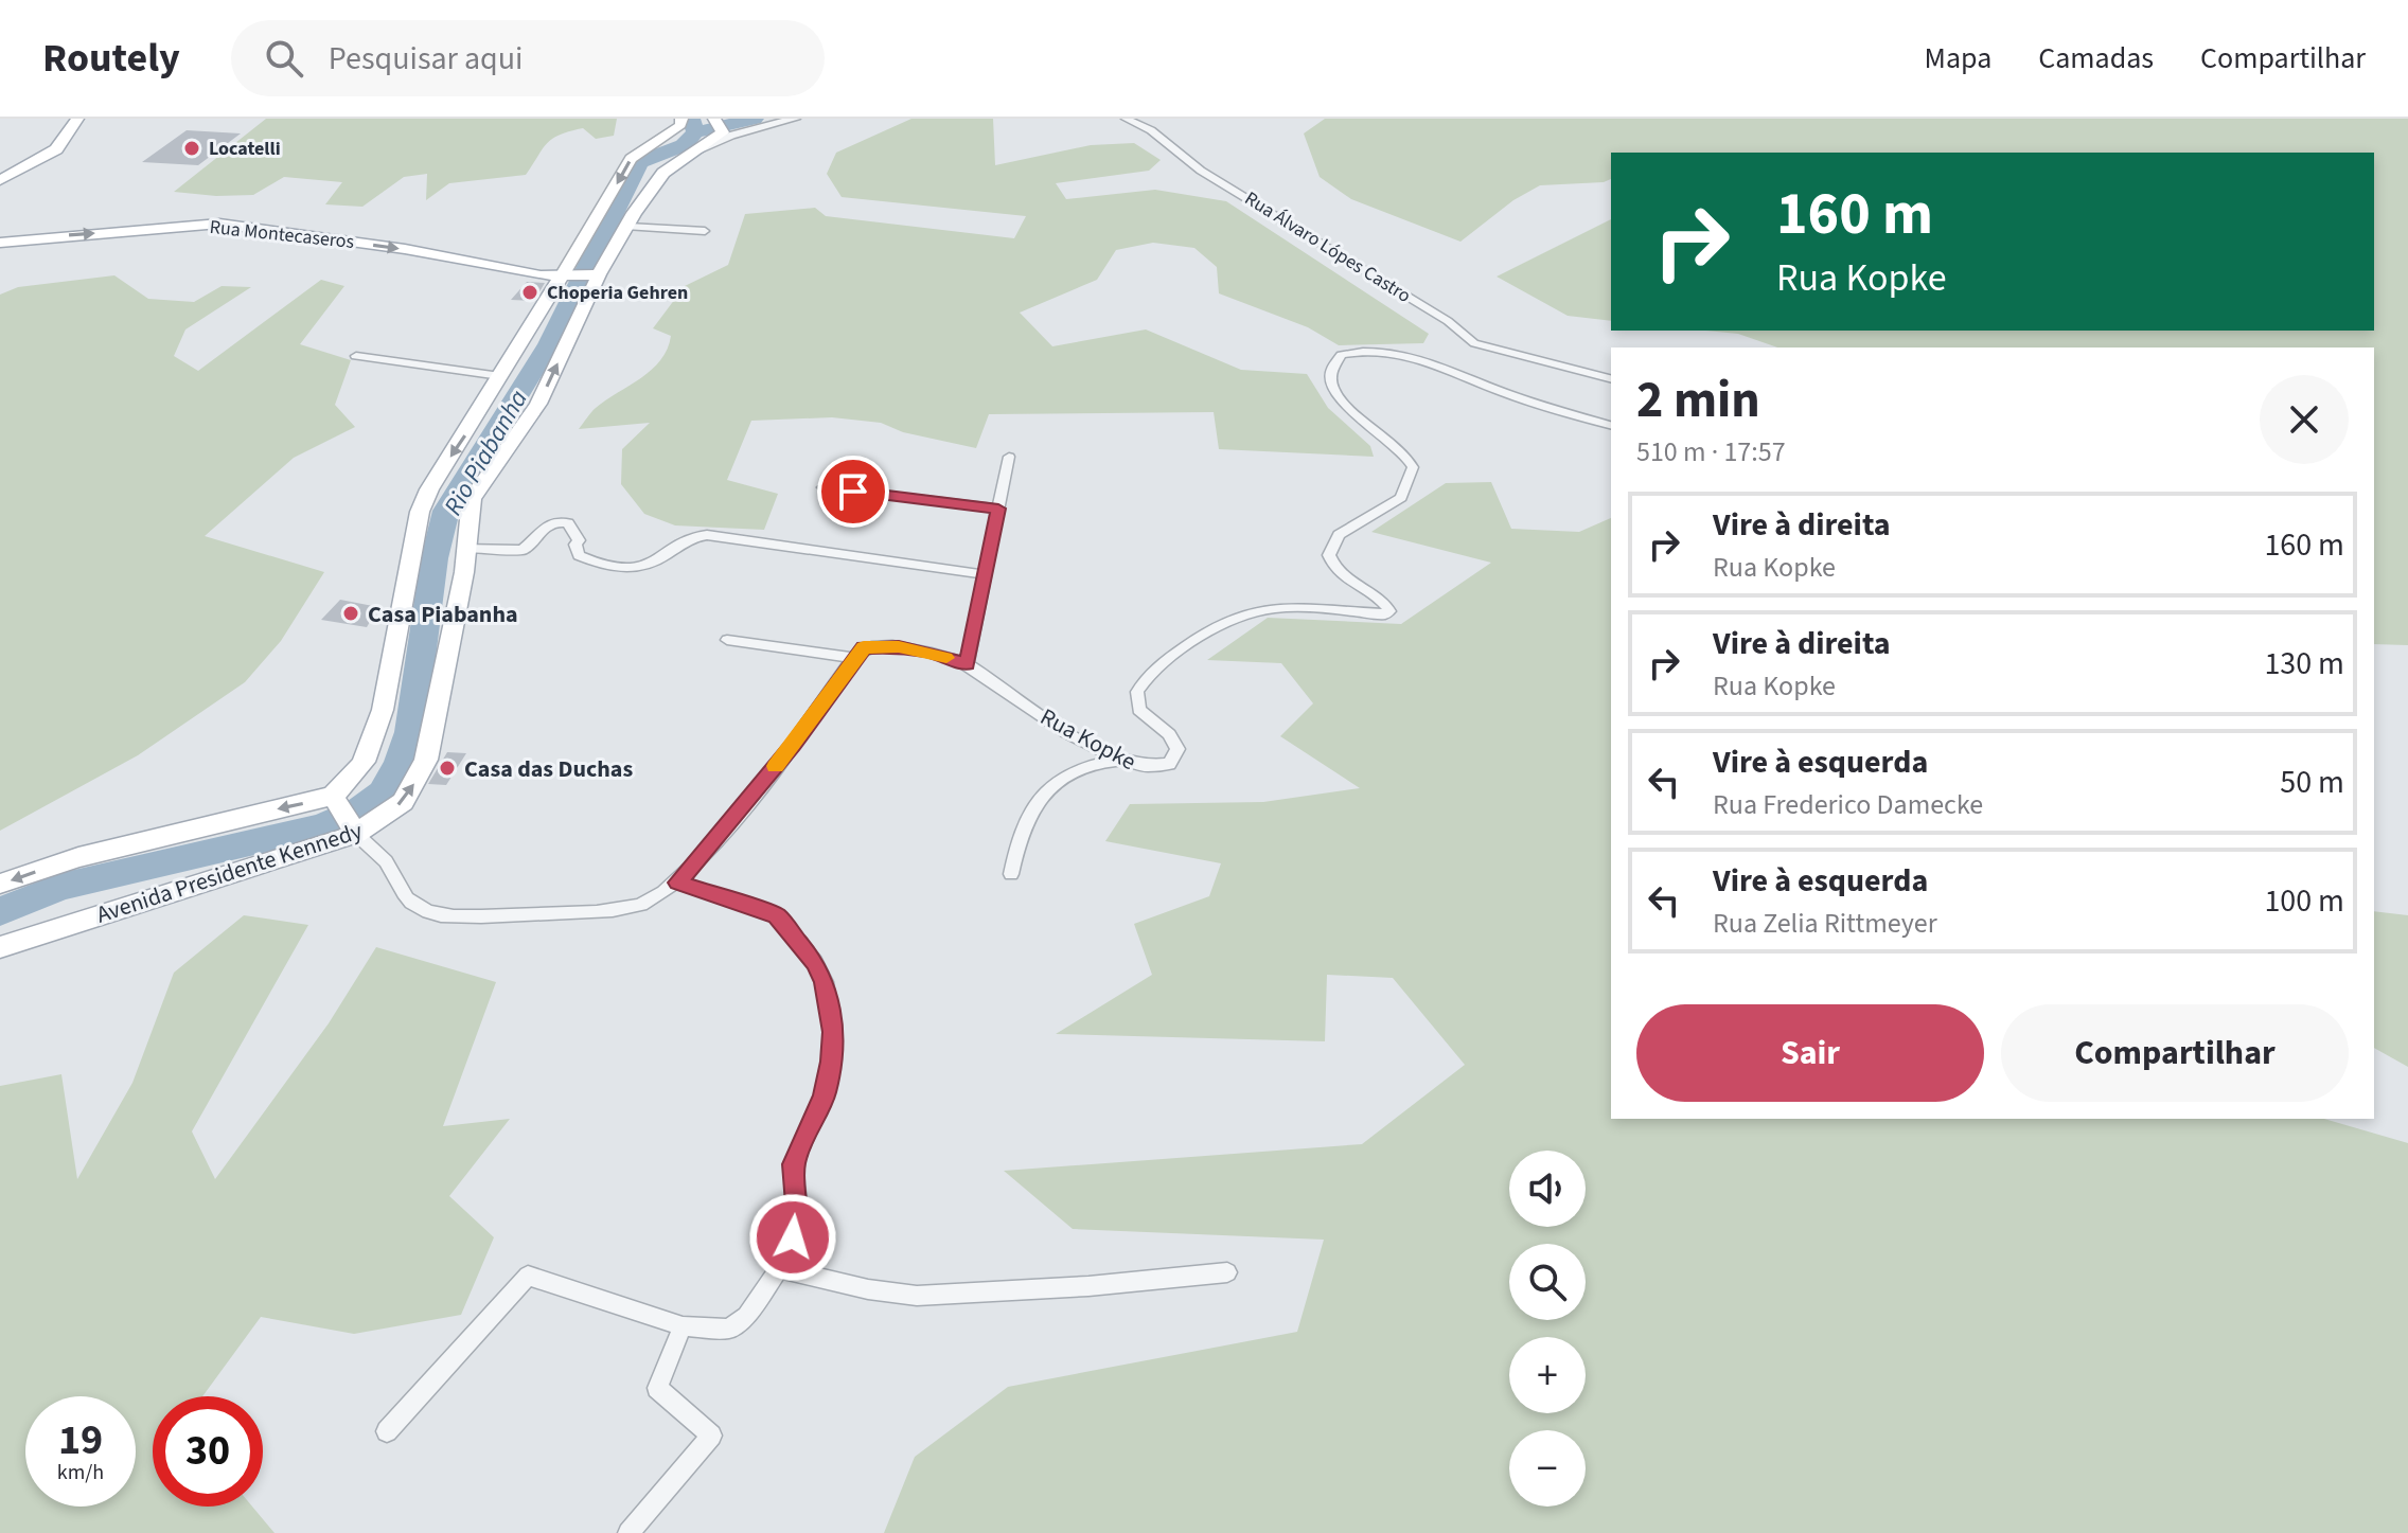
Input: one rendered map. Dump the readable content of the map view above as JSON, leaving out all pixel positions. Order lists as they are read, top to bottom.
{
  "streets": {
    "main road": ["Rua Montecaseros", "Avenida Presidente Kennedy"],
    "street": ["Rua Álvaro Lópes Castro", "Rua Kopke"]
  },
  "crossings": [
    ["Rua Montecaseros", "Avenida Presidente Kennedy"]
  ],
  "one_way": ["Rua Montecaseros"],
  "water": ["Rio Piabanha"],
  "places": [
    "Locatelli",
    "Choperia Gehren",
    "Casa Piabanha",
    "Casa das Duchas"
  ],
  "page": {
    "header": "Routely",
    "search": "Pesquisar aqui",
    "nav": ["Mapa", "Camadas", "Compartilhar"],
    "turn": ["160 m", "Rua Kopke"],
    "heading": ["2 min", "510 m · 17:57"],
    "list": [
      {
        "name": "Vire à direita",
        "note": "Rua Kopke",
        "value": "160 m"
      },
      {
        "name": "Vire à direita",
        "note": "Rua Kopke",
        "value": "130 m"
      },
      {
        "name": "Vire à esquerda",
        "note": "Rua Frederico Damecke",
        "value": "50 m"
      },
      {
        "name": "Vire à esquerda",
        "note": "Rua Zelia Rittmeyer",
        "value": "100 m"
      }
    ],
    "buttons": ["Sair", "Compartilhar"],
    "map_buttons": ["+", "−"],
    "speed": "19 km/h",
    "limit": "30"
  }
}
